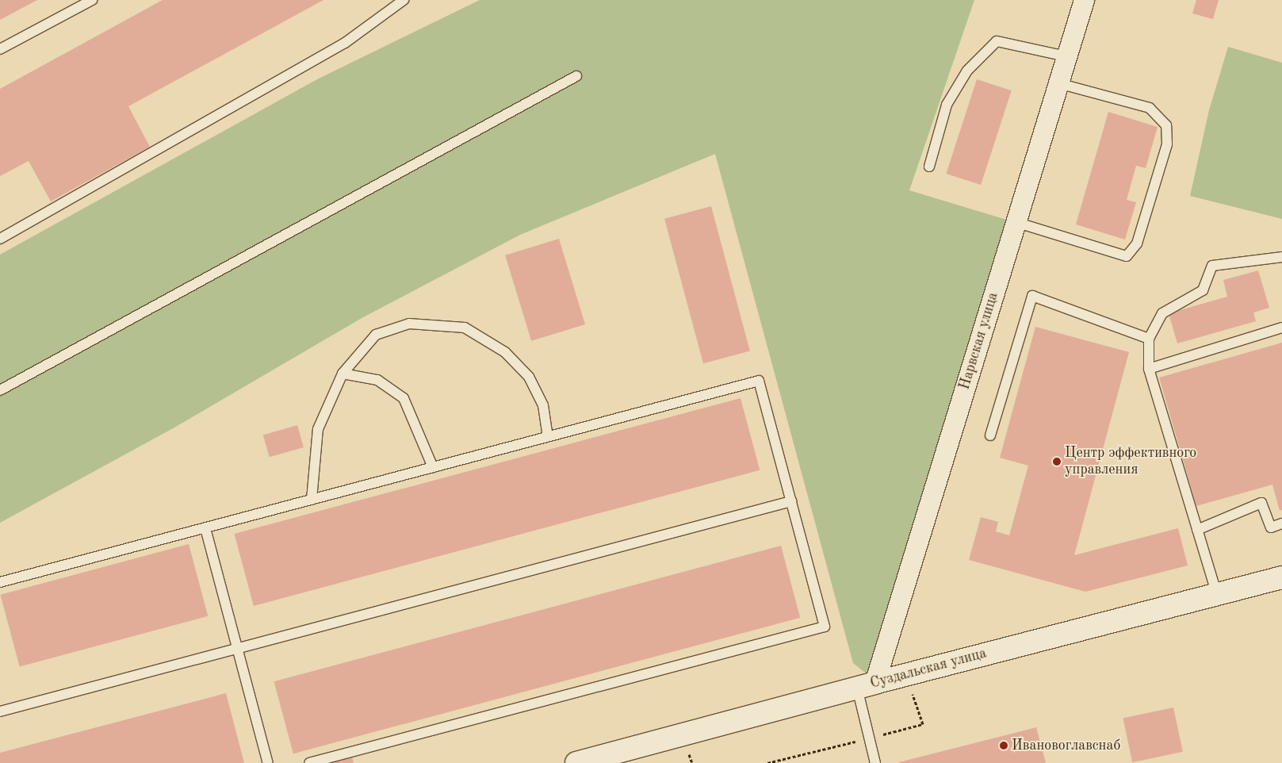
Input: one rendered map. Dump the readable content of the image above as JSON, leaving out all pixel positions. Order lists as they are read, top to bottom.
{
  "streets": {
    "main road": ["Суздальская улица"],
    "street": ["Нарвская улица"]
  },
  "crossings": [
    ["Нарвская улица", "Суздальская улица"]
  ],
  "places": ["Центр эффективного управления", "Ивановоглавснаб"]
}
